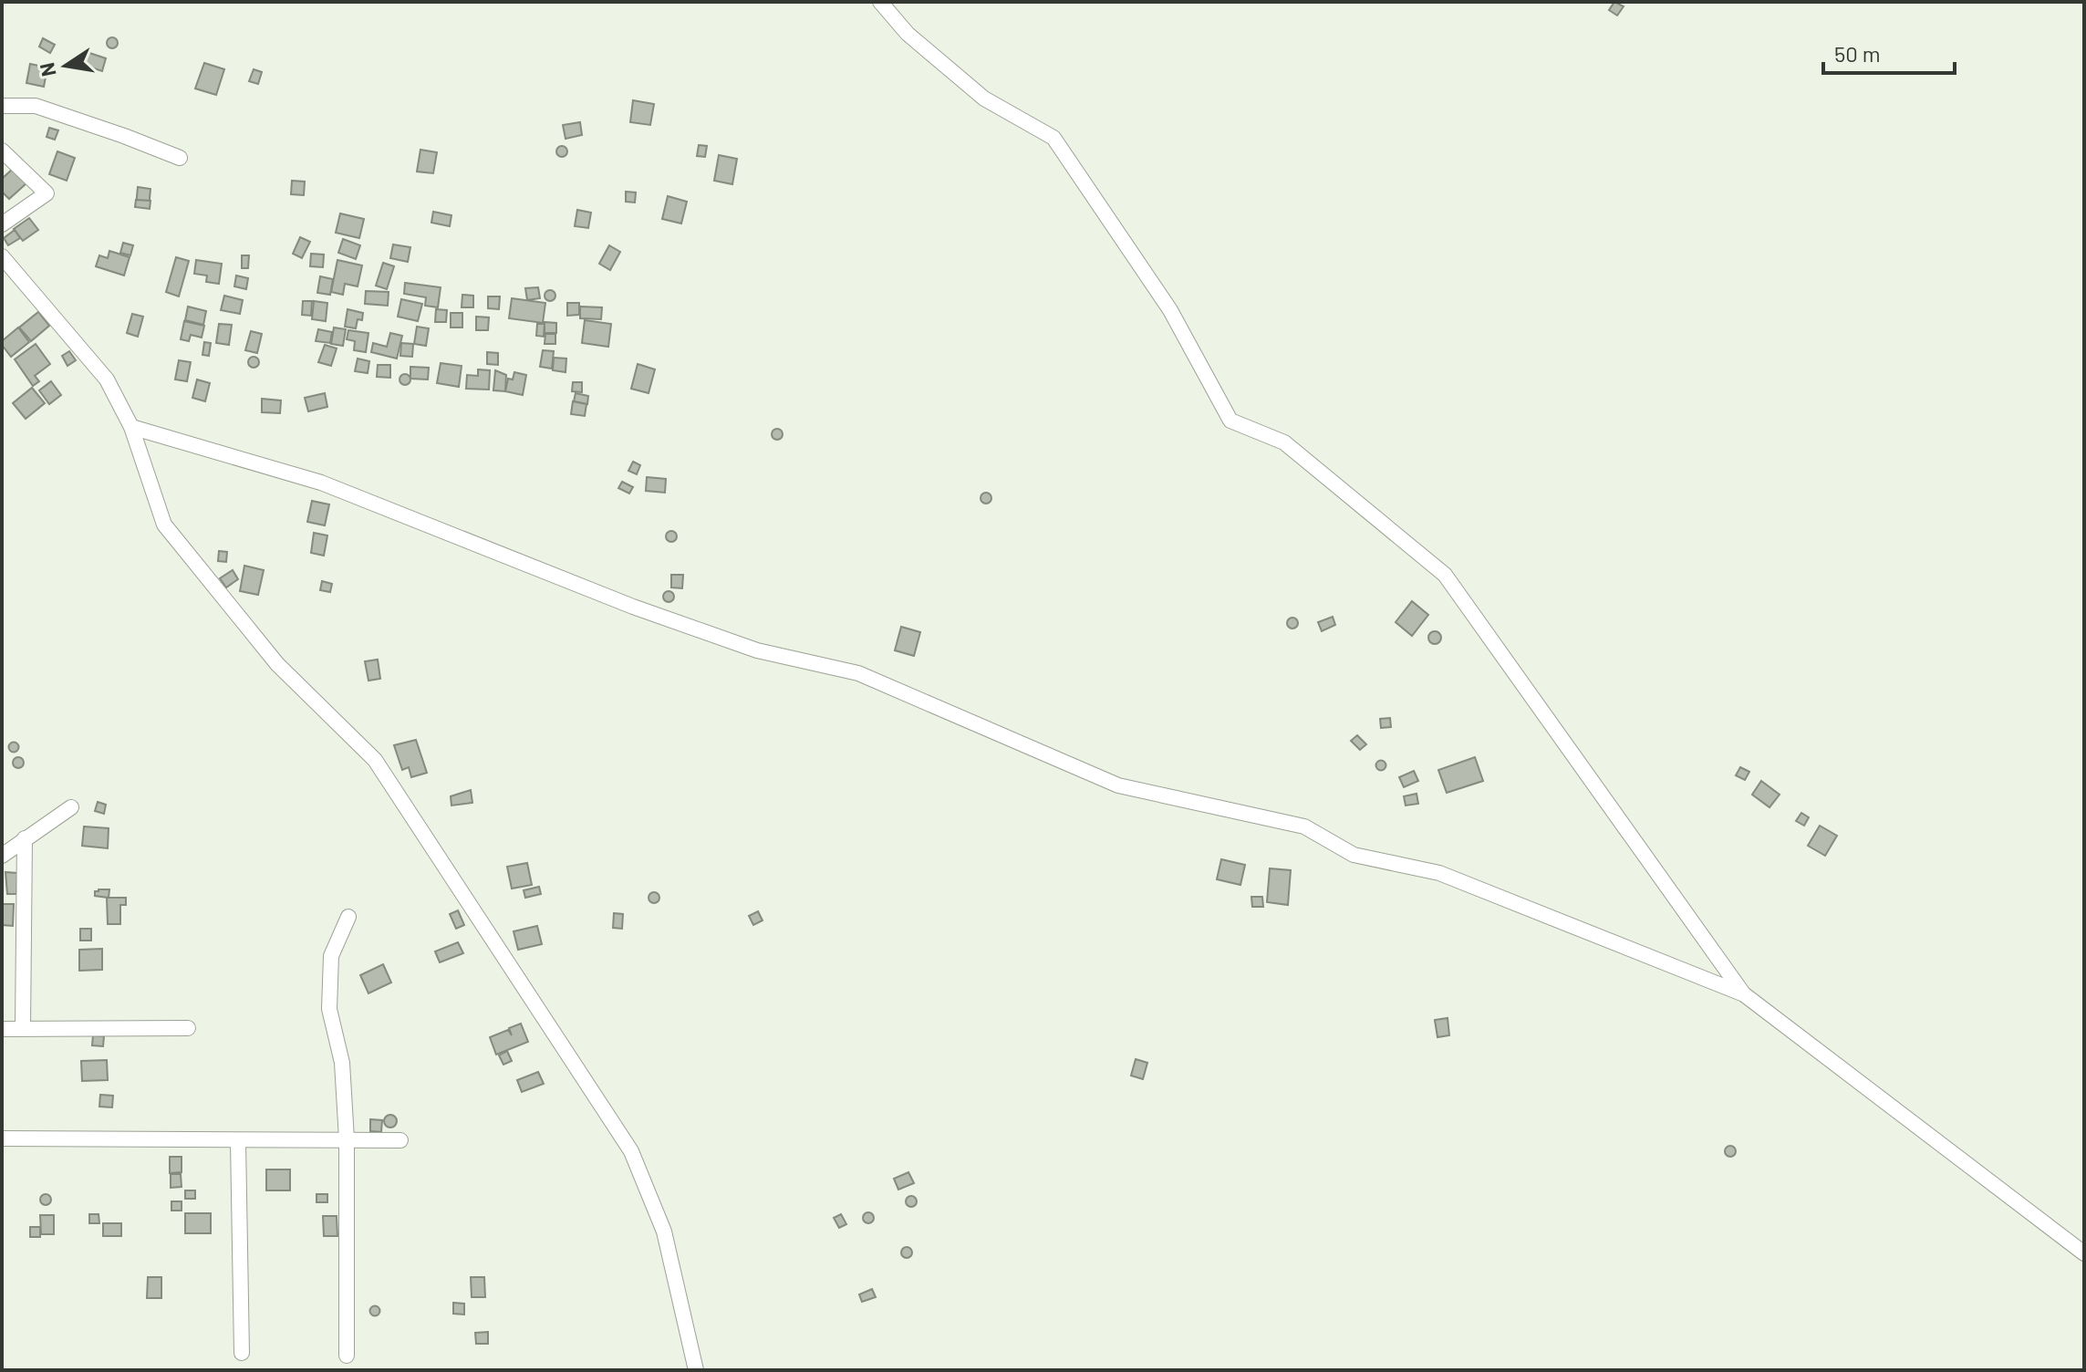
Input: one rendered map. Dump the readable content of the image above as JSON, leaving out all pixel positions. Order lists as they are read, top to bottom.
{
  "scale_bar": "50 m",
  "north": "left"
}
